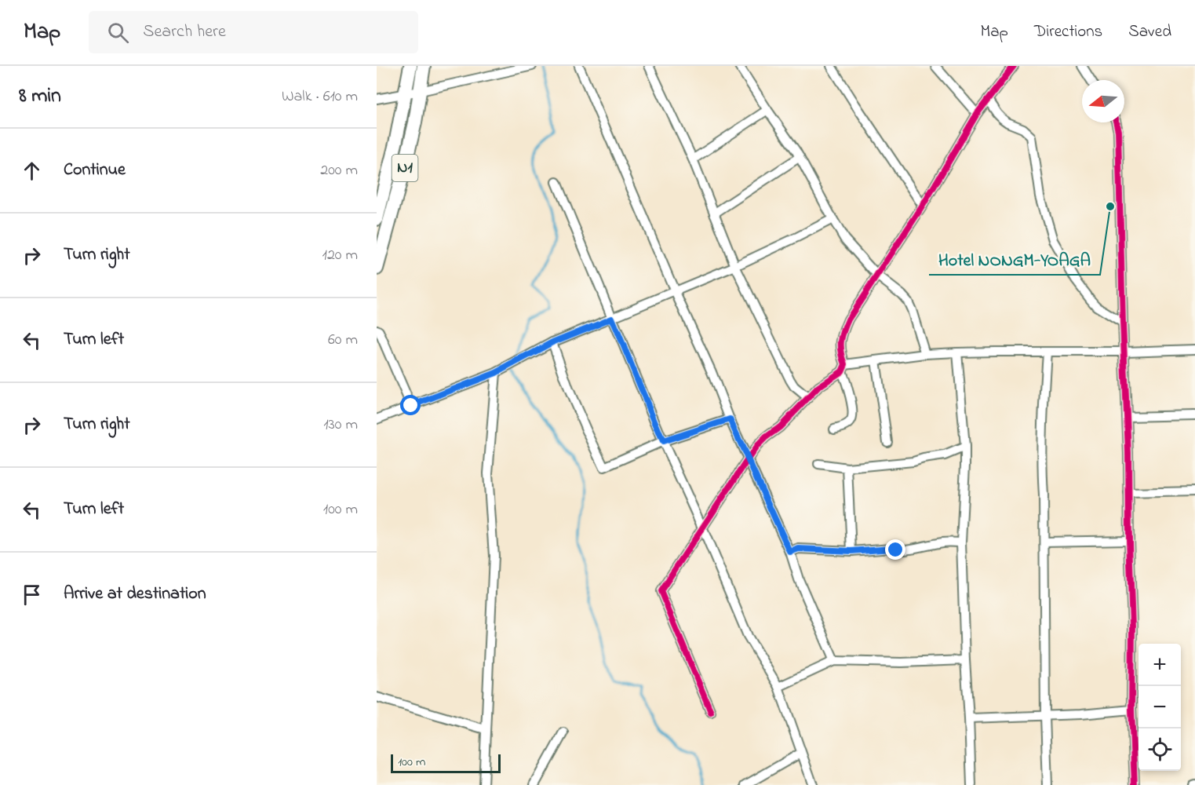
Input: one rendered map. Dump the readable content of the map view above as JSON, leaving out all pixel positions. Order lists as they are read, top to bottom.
{
  "streets": {
    "highway": ["N1"]
  },
  "places": ["Hotel NONGM-YOAGA"],
  "scale_bar": "100 m",
  "north": "left",
  "page": {
    "header": "Map",
    "search": "Search here",
    "nav": ["Map", "Directions", "Saved"],
    "heading": ["8 min", "Walk · 610 m"],
    "list": [
      ["Continue", "200 m"],
      ["Turn right", "120 m"],
      ["Turn left", "60 m"],
      ["Turn right", "130 m"],
      ["Turn left", "100 m"],
      "Arrive at destination"
    ],
    "map_buttons": ["+", "−"],
    "scale": "100 m"
  }
}
